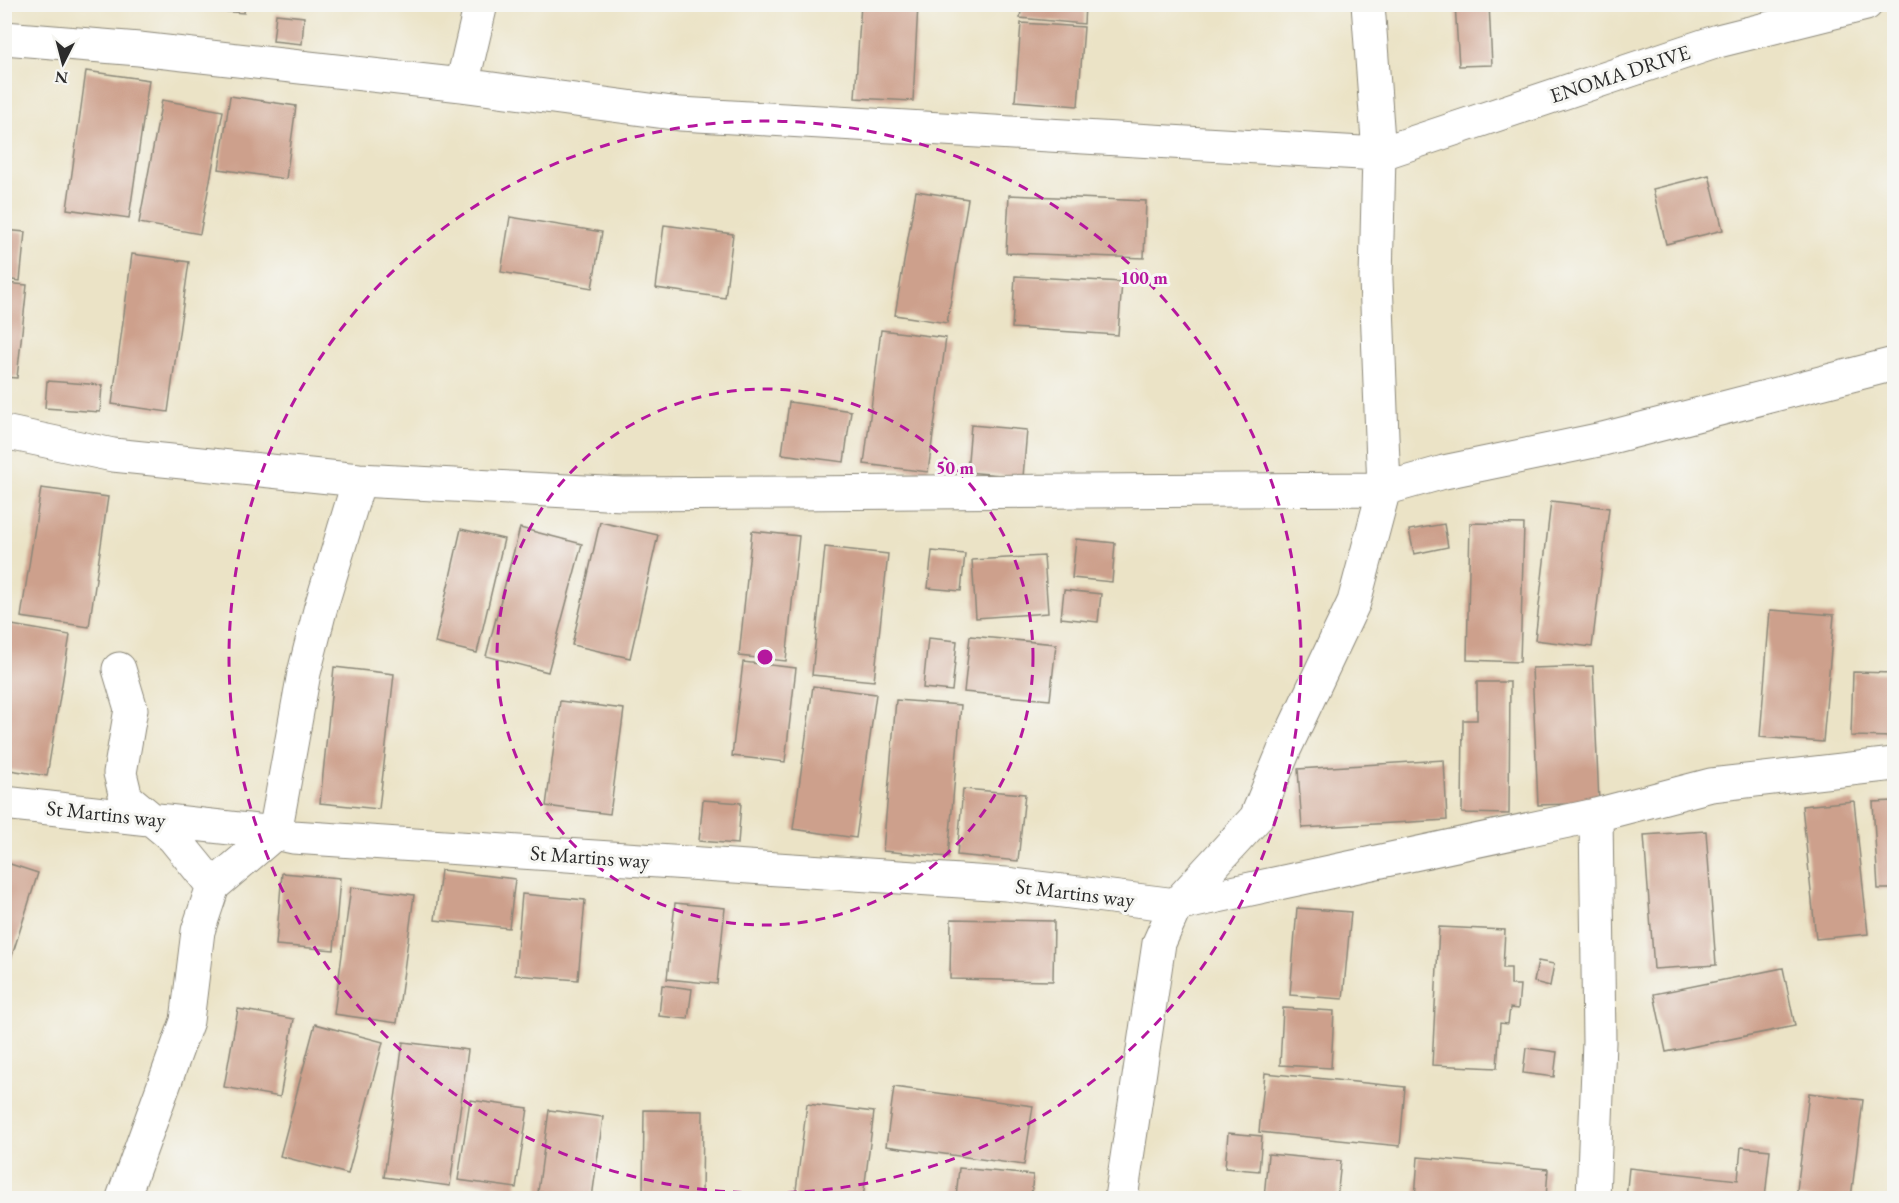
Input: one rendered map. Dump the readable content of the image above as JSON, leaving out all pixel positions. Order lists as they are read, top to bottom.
{
  "streets": {
    "street": ["ENOMA DRIVE", "St Martins way"]
  },
  "north": "bottom",
  "rings": ["100 m", "50 m"]
}
